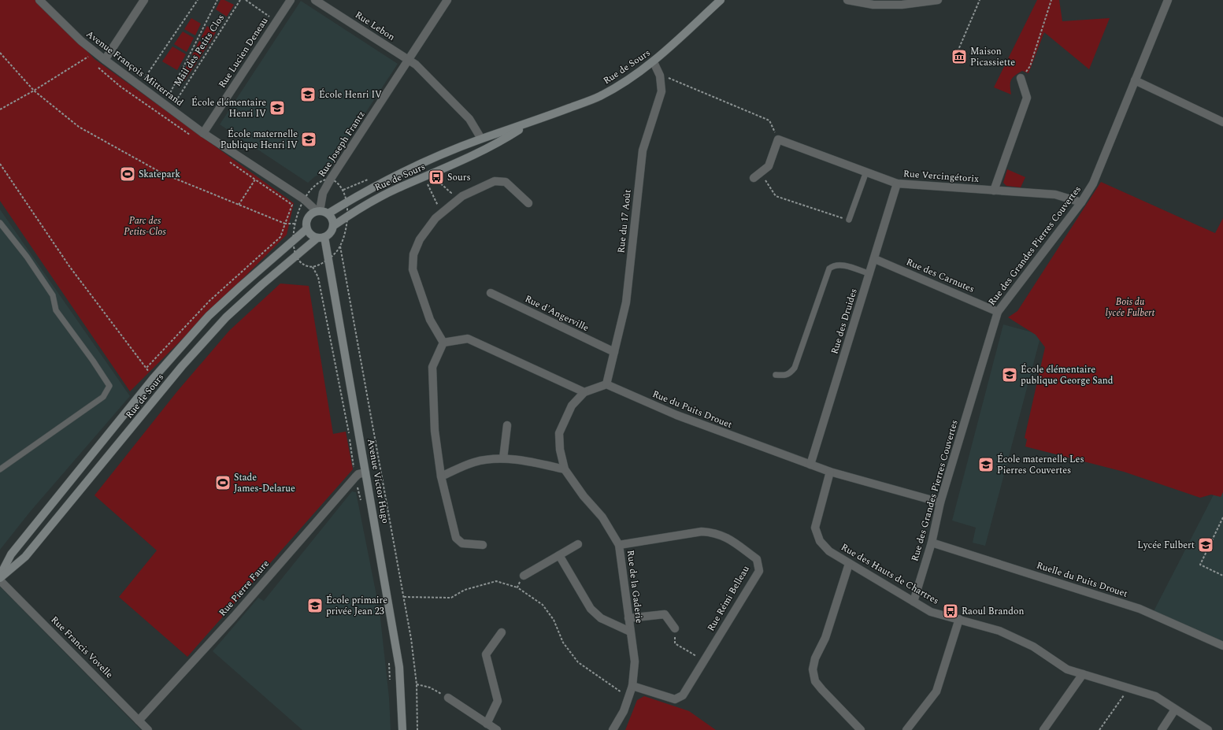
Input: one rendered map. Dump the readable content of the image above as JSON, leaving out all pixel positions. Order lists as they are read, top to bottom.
{
  "streets": {
    "main road": ["Rue de Sours", "Avenue Victor Hugo"],
    "street": [
      "Rue Lebon",
      "Rue Lucien Deneau",
      "Avenue François Mitterrand",
      "Rue Joseph Frantz",
      "Rue Vercingétorix",
      "Rue du 17 Août",
      "Rue des Grandes Pierres Couvertes",
      "Rue des Carnutes",
      "Rue d'Angerville",
      "Rue des Druides",
      "Rue du Puits Drouet",
      "Rue des Hauts de Chartres",
      "Ruelle du Puits Drouet",
      "Rue de la Gaderie",
      "Rue Pierre Faure",
      "Rue Rémi Belleau",
      "Rue Francis Vovelle"
    ],
    "path": ["Mail des Petits Clos"]
  },
  "crossings": [
    ["Rue Lebon", "Rue de Sours"],
    ["Rue Lebon", "Rue Joseph Frantz"],
    ["Mail des Petits Clos", "Avenue François Mitterrand"],
    ["Rue Lucien Deneau", "Avenue François Mitterrand"],
    ["Rue de Sours", "Avenue François Mitterrand"],
    ["Rue de Sours", "Rue Joseph Frantz"],
    ["Rue de Sours", "Rue du 17 Août"],
    ["Rue de Sours", "Avenue Victor Hugo"],
    ["Rue de Sours", "Rue Francis Vovelle"],
    ["Avenue François Mitterrand", "Rue Joseph Frantz"],
    ["Avenue François Mitterrand", "Avenue Victor Hugo"],
    ["Rue Joseph Frantz", "Avenue Victor Hugo"],
    ["Rue Vercingétorix", "Rue des Grandes Pierres Couvertes"],
    ["Rue Vercingétorix", "Rue des Druides"],
    ["Rue du 17 Août", "Rue d'Angerville"],
    ["Rue du 17 Août", "Rue du Puits Drouet"],
    ["Rue des Grandes Pierres Couvertes", "Rue des Carnutes"],
    ["Rue des Grandes Pierres Couvertes", "Rue du Puits Drouet"],
    ["Rue des Grandes Pierres Couvertes", "Rue des Hauts de Chartres"],
    ["Rue des Grandes Pierres Couvertes", "Ruelle du Puits Drouet"],
    ["Rue des Carnutes", "Rue des Druides"],
    ["Rue des Druides", "Rue du Puits Drouet"],
    ["Rue du Puits Drouet", "Rue des Hauts de Chartres"],
    ["Avenue Victor Hugo", "Rue Pierre Faure"],
    ["Rue de la Gaderie", "Rue Rémi Belleau"],
    ["Rue Pierre Faure", "Rue Francis Vovelle"]
  ],
  "parks": ["Parc des Petits-Clos", "Bois du lycée Fulbert"],
  "places": {
    "museum": ["Maison Picassiette"],
    "school or university": [
      "École Henri IV",
      "École élémentaire Henri IV",
      "École maternelle Publique Henri IV",
      "École élémentaire publique George Sand",
      "École maternelle Les Pierres Couvertes",
      "Lycée Fulbert",
      "École primaire privée Jean 23"
    ],
    "sports": ["Skatepark", "Stade James-Delarue"],
    "bus stop": ["Sours", "Raoul Brandon"]
  }
}
